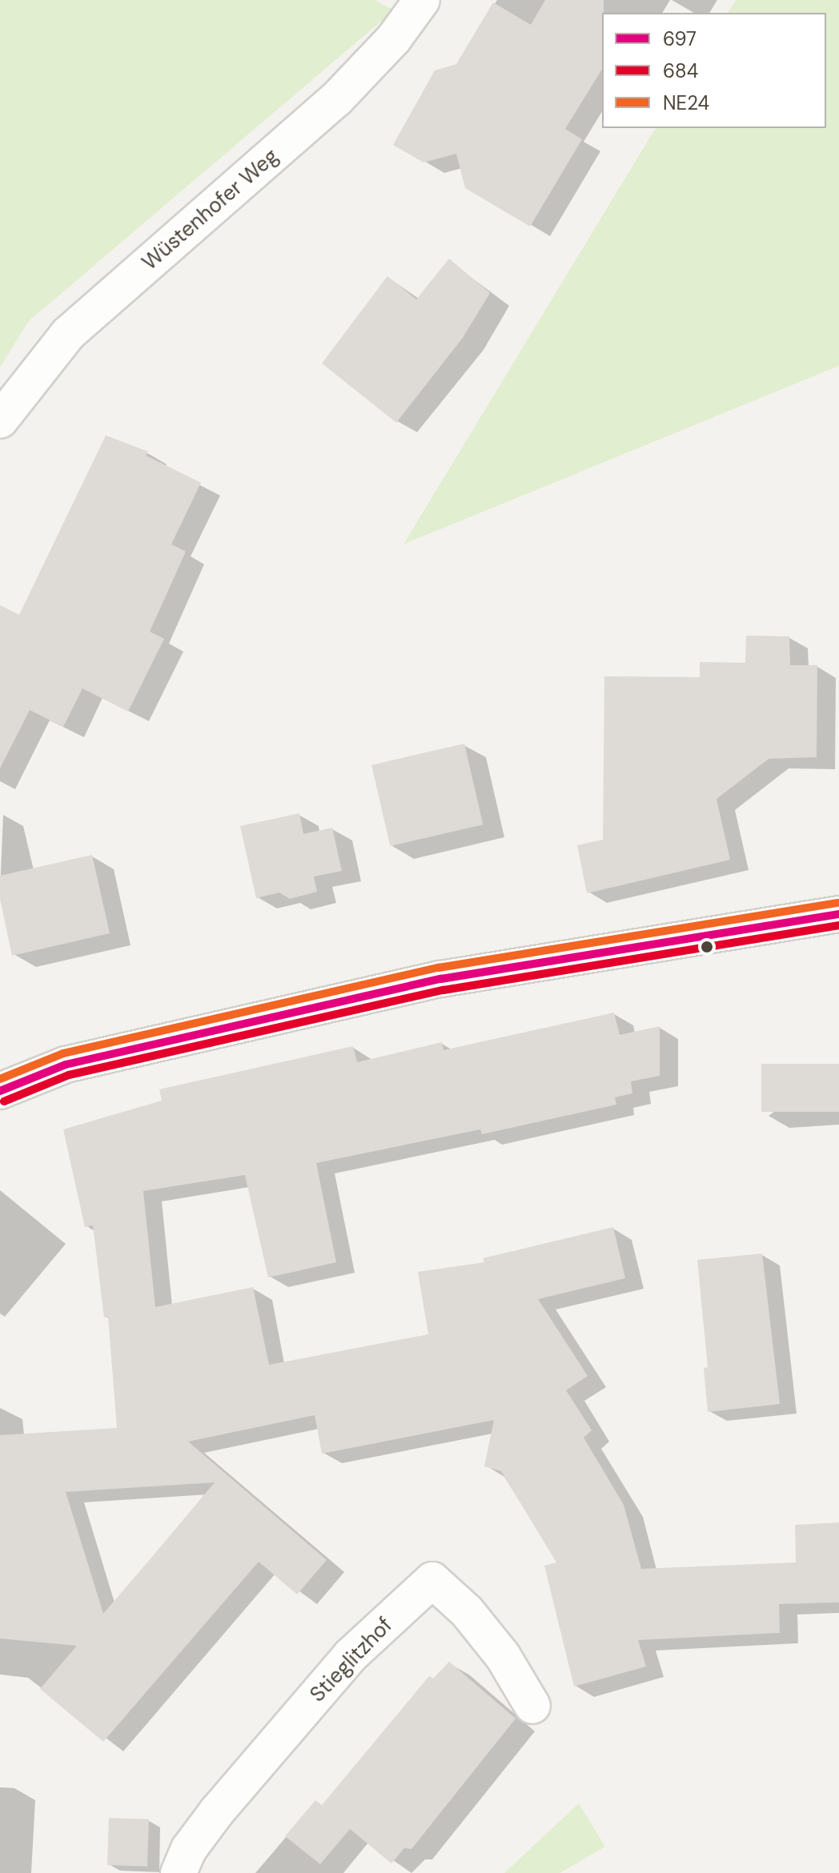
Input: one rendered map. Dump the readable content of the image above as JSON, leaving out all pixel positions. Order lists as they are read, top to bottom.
{
  "streets": {
    "street": ["Wüstenhofer Weg", "Stieglitzhof"]
  },
  "lines": ["transit line NE24", "transit line 697", "transit line 684"],
  "legend": ["697", "684", "NE24"]
}
